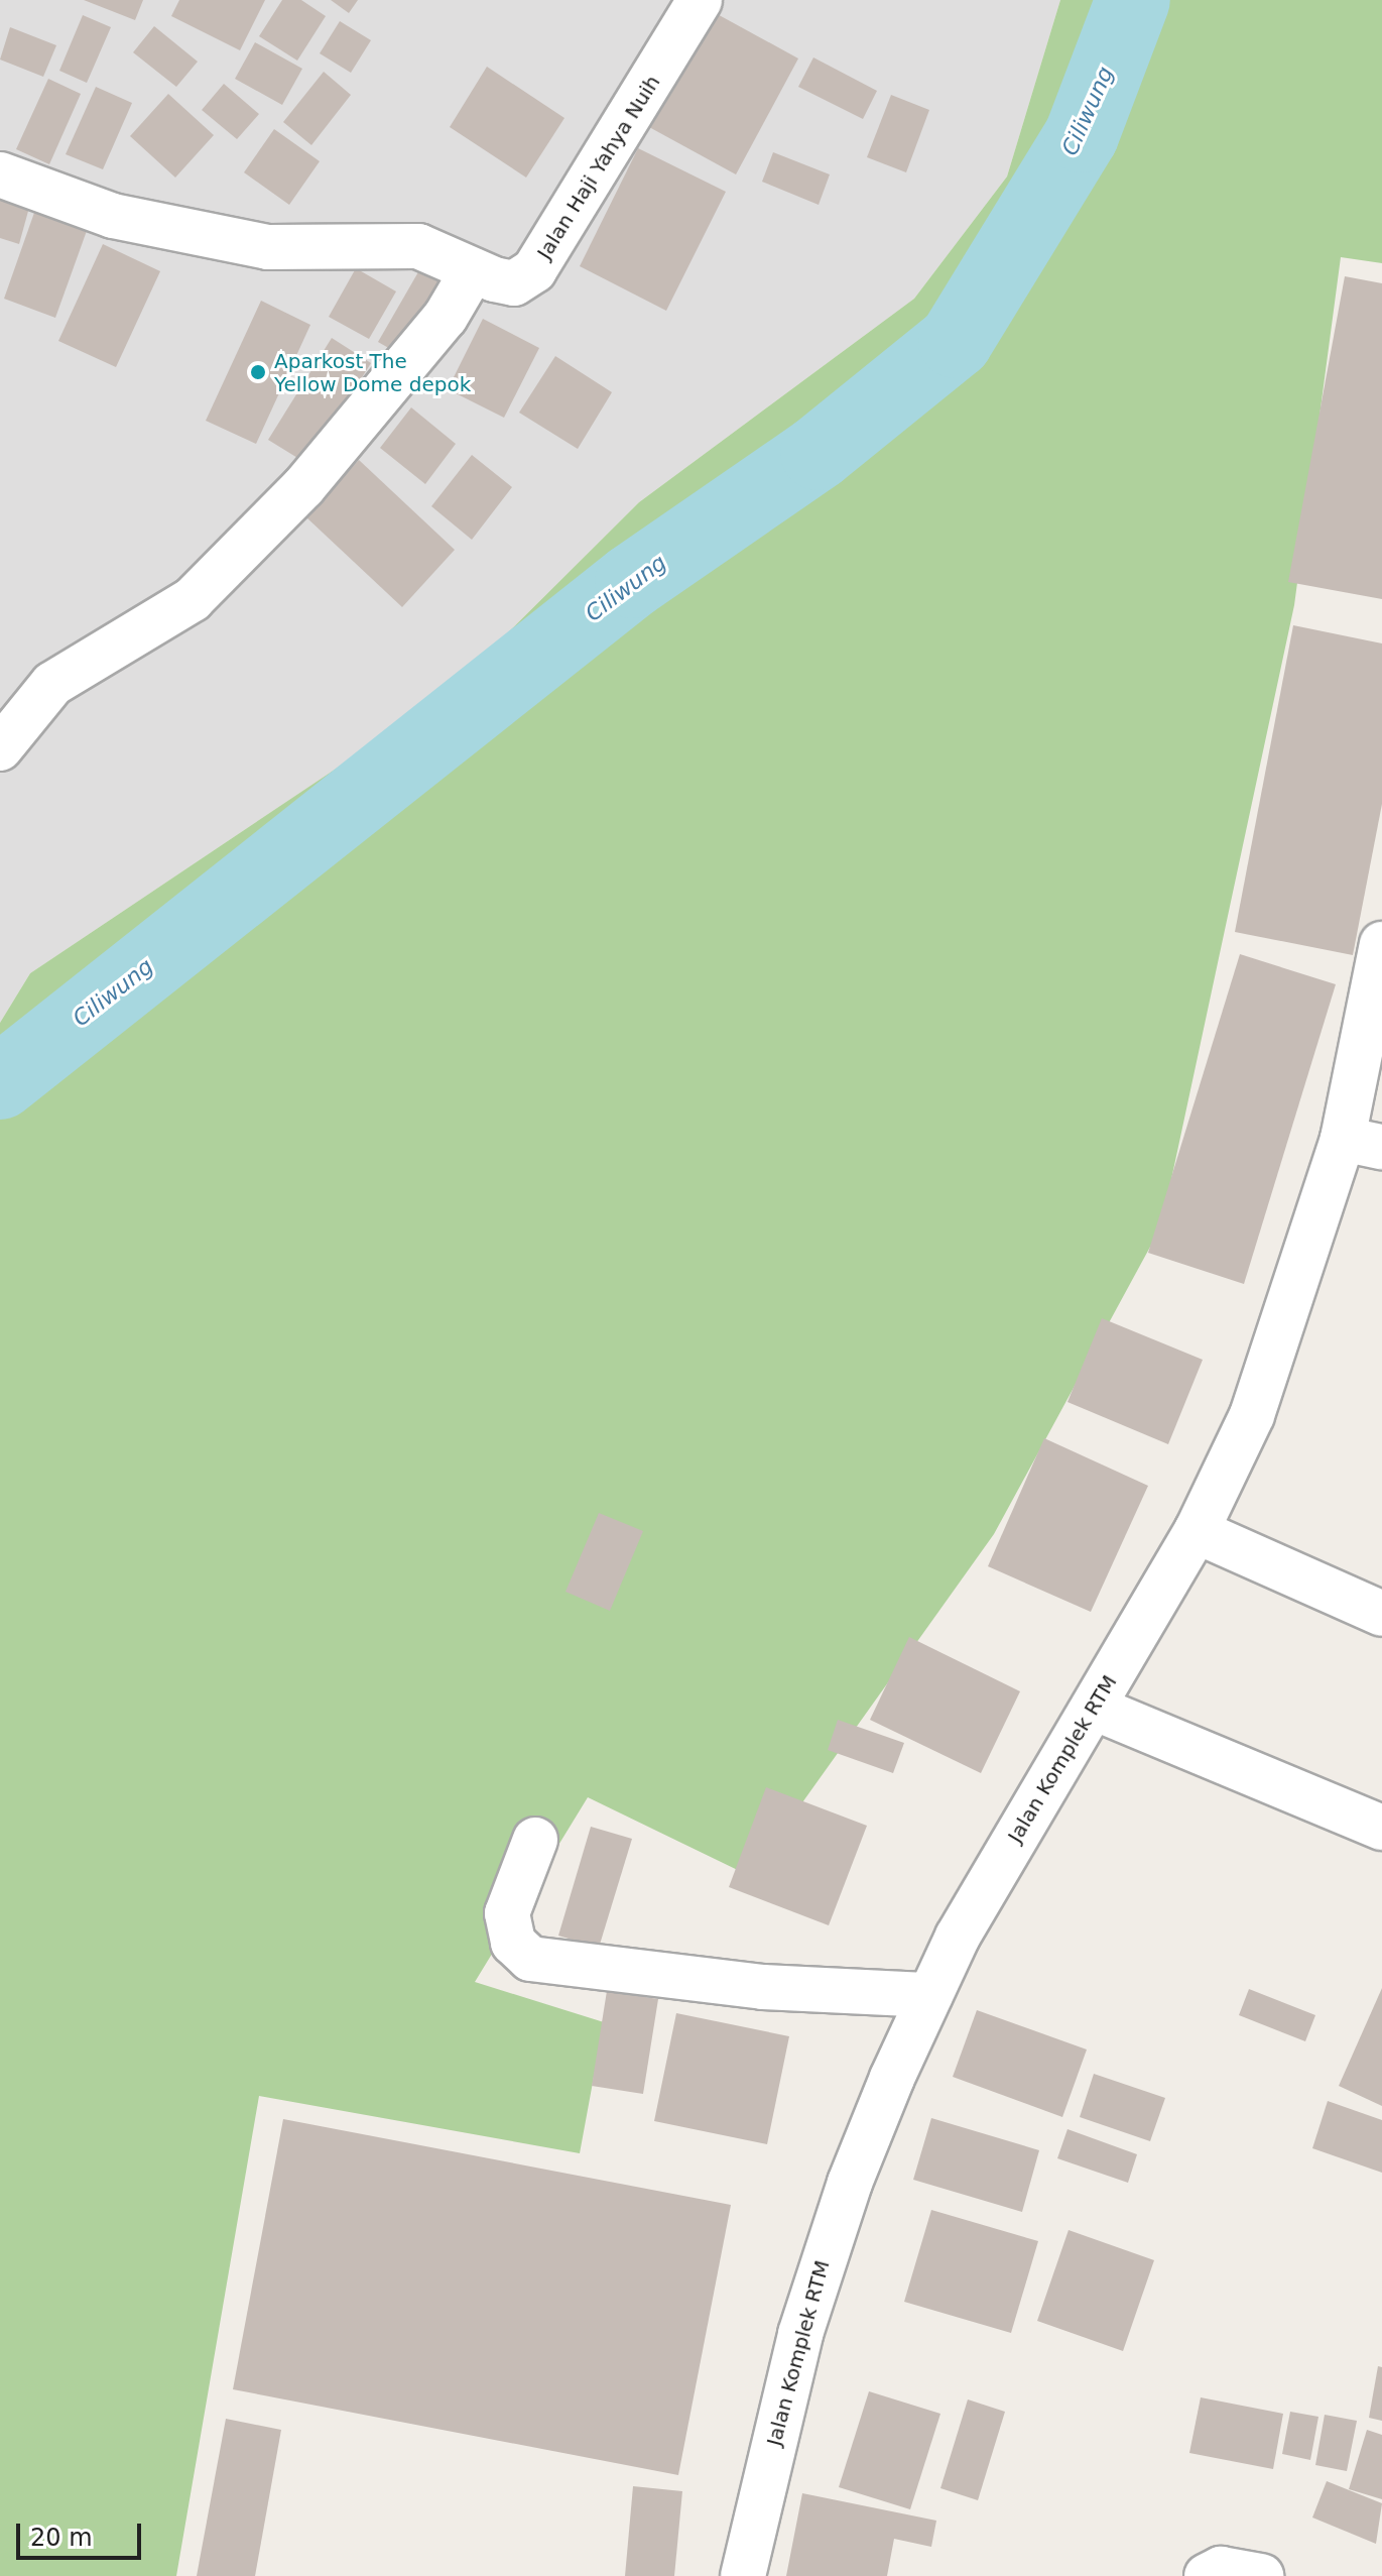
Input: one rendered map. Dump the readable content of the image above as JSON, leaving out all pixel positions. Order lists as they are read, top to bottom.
{
  "streets": {
    "street": ["Jalan Haji Yahya Nuih", "Jalan Komplek RTM"]
  },
  "water": ["Ciliwung"],
  "places": ["Aparkost The Yellow Dome depok"],
  "scale_bar": "20 m"
}
